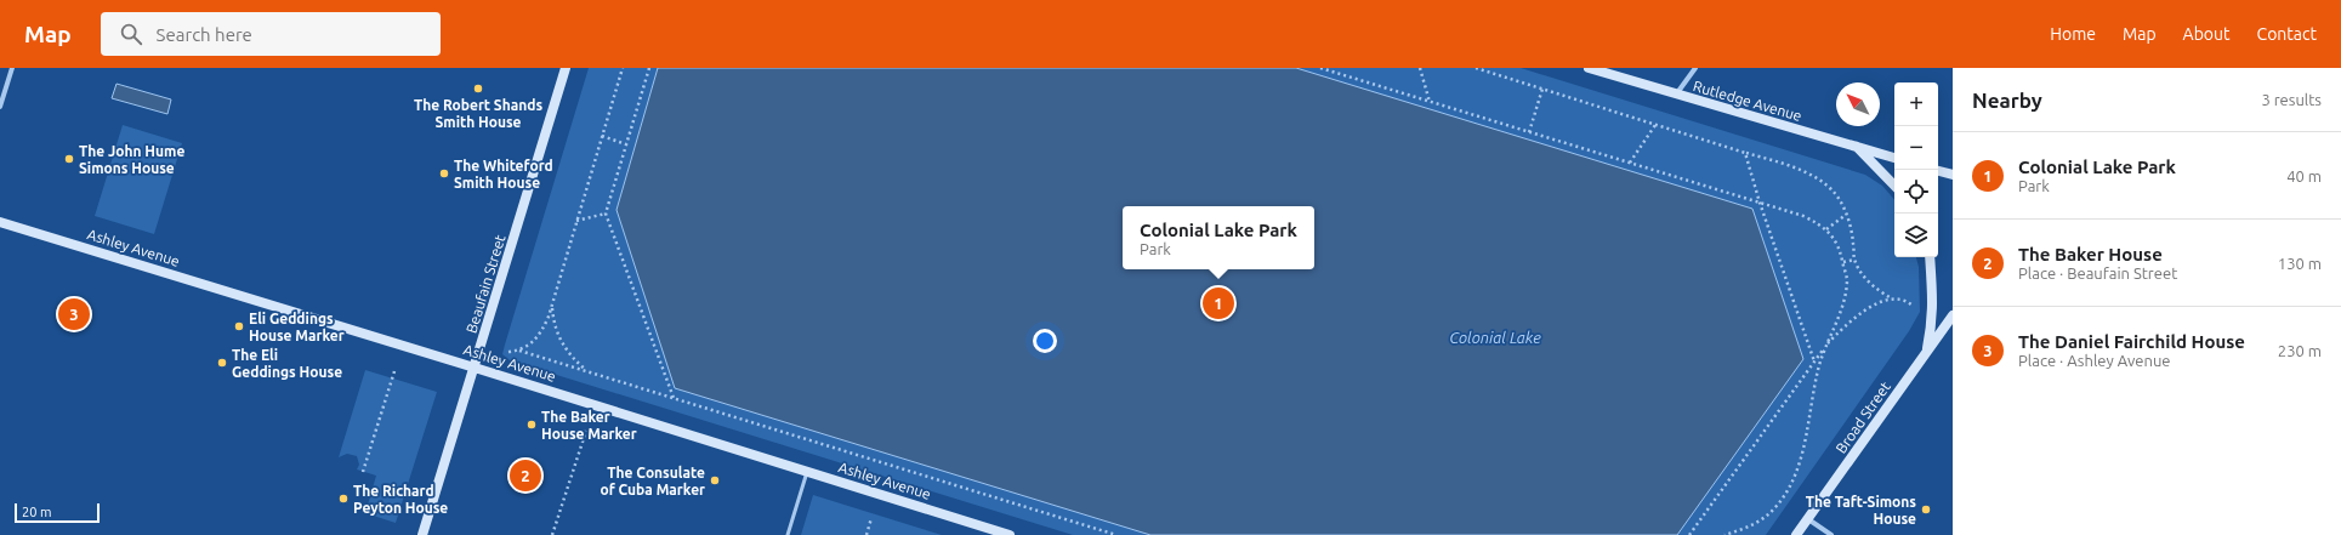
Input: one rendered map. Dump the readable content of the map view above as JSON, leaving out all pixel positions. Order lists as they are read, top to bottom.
{
  "streets": {
    "street": [
      "Rutledge Avenue",
      "Ashley Avenue",
      "Beaufain Street",
      "Broad Street"
    ]
  },
  "crossings": [
    ["Ashley Avenue", "Beaufain Street"]
  ],
  "water": ["Colonial Lake"],
  "places": [
    "The Robert Shands Smith House",
    "The John Hume Simons House",
    "The Whiteford Smith House",
    "Eli Geddings House Marker",
    "The Eli Geddings House",
    "The Baker House Marker",
    "The Consulate of Cuba Marker",
    "The Richard Peyton House",
    "The Taft-Simons House"
  ],
  "scale_bar": "20 m",
  "north": "top left",
  "page": {
    "header": "Map",
    "search": "Search here",
    "nav": [
      "Home",
      "Map",
      "About",
      "Contact"
    ],
    "heading": ["Nearby", "3 results"],
    "map_buttons": ["+", "−"],
    "list": [
      {
        "mark": "1",
        "name": "Colonial Lake Park",
        "note": "Park",
        "value": "40 m"
      },
      {
        "mark": "2",
        "name": "The Baker House",
        "note": "Place · Beaufain Street",
        "value": "130 m"
      },
      {
        "mark": "3",
        "name": "The Daniel Fairchild House",
        "note": "Place · Ashley Avenue",
        "value": "230 m"
      }
    ],
    "popup": ["Colonial Lake Park", "Park"],
    "pins": ["1", "3", "2"],
    "scale": "20 m"
  }
}
